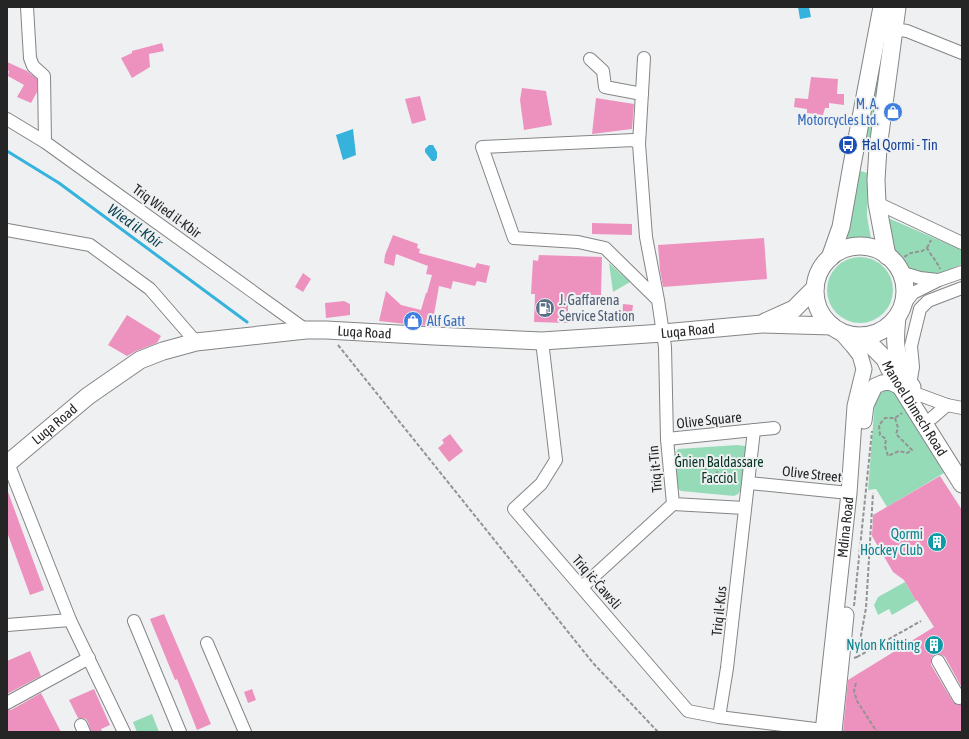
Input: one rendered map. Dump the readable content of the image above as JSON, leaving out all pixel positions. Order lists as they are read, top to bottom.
{
  "streets": {
    "highway": ["Luqa Road", "Manoel Dimech Road"],
    "main road": ["Mdina Road"],
    "street": [
      "Triq Wied il-Kbir",
      "Olive Square",
      "Triq it-Tin",
      "Olive Street",
      "Triq iċ-Ċawsli",
      "Triq il-Kus"
    ]
  },
  "crossings": [
    ["Triq Wied il-Kbir", "Luqa Road"],
    ["Luqa Road", "Manoel Dimech Road"],
    ["Luqa Road", "Triq it-Tin"],
    ["Luqa Road", "Mdina Road"],
    ["Luqa Road", "Triq iċ-Ċawsli"],
    ["Manoel Dimech Road", "Mdina Road"],
    ["Olive Square", "Triq it-Tin"],
    ["Olive Square", "Olive Street"],
    ["Olive Square", "Triq il-Kus"],
    ["Triq it-Tin", "Triq iċ-Ċawsli"],
    ["Olive Street", "Mdina Road"],
    ["Mdina Road", "Triq iċ-Ċawsli"],
    ["Triq iċ-Ċawsli", "Triq il-Kus"]
  ],
  "water": ["Wied il-Kbir"],
  "parks": ["Ġnien Baldassare Facciol"],
  "places": {
    "shop": ["M. A. Motorcycles Ltd.", "Alf Gatt"],
    "bus stop": ["Ħal Qormi - Tin"],
    "fuel station": ["J. Gaffarena Service Station"],
    "building": ["Qormi Hockey Club", "Nylon Knitting"]
  }
}
